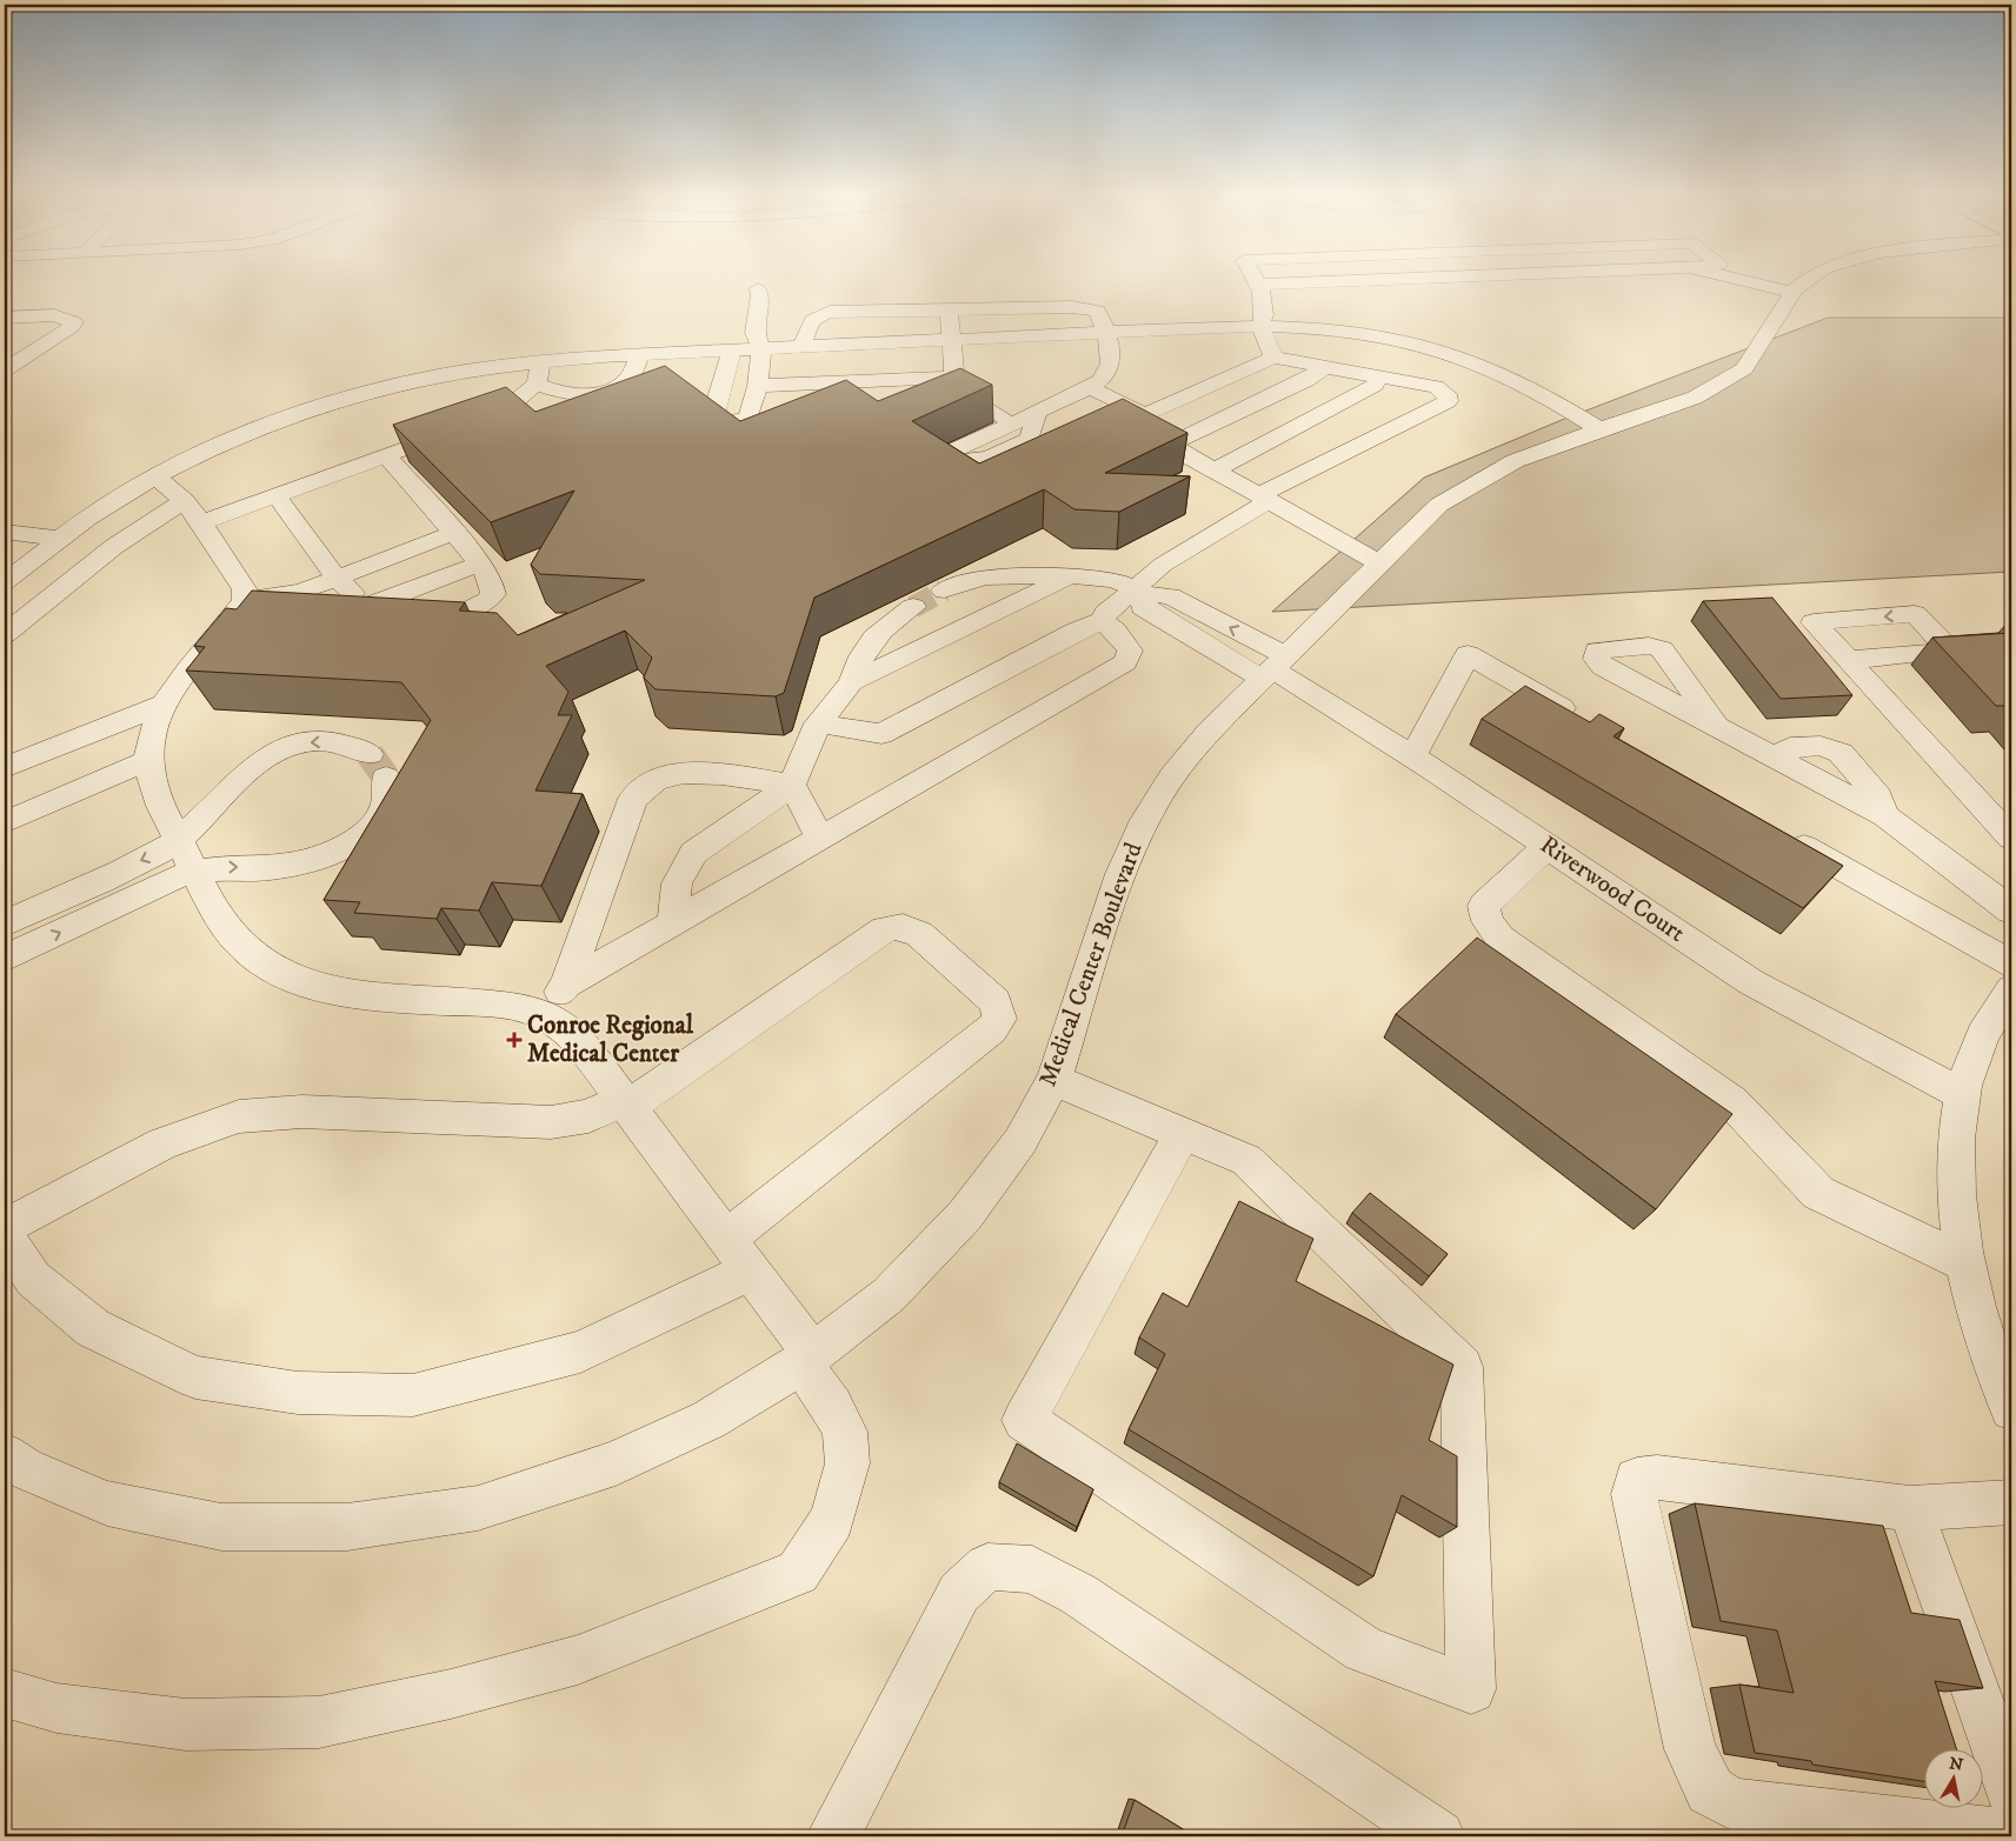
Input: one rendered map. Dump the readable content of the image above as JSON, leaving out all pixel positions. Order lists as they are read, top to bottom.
{
  "streets": {
    "street": ["Riverwood Court", "Medical Center Boulevard"]
  },
  "crossings": [
    ["Riverwood Court", "Medical Center Boulevard"]
  ],
  "places": {
    "health": ["Conroe Regional Medical Center"]
  },
  "north": "top"
}
